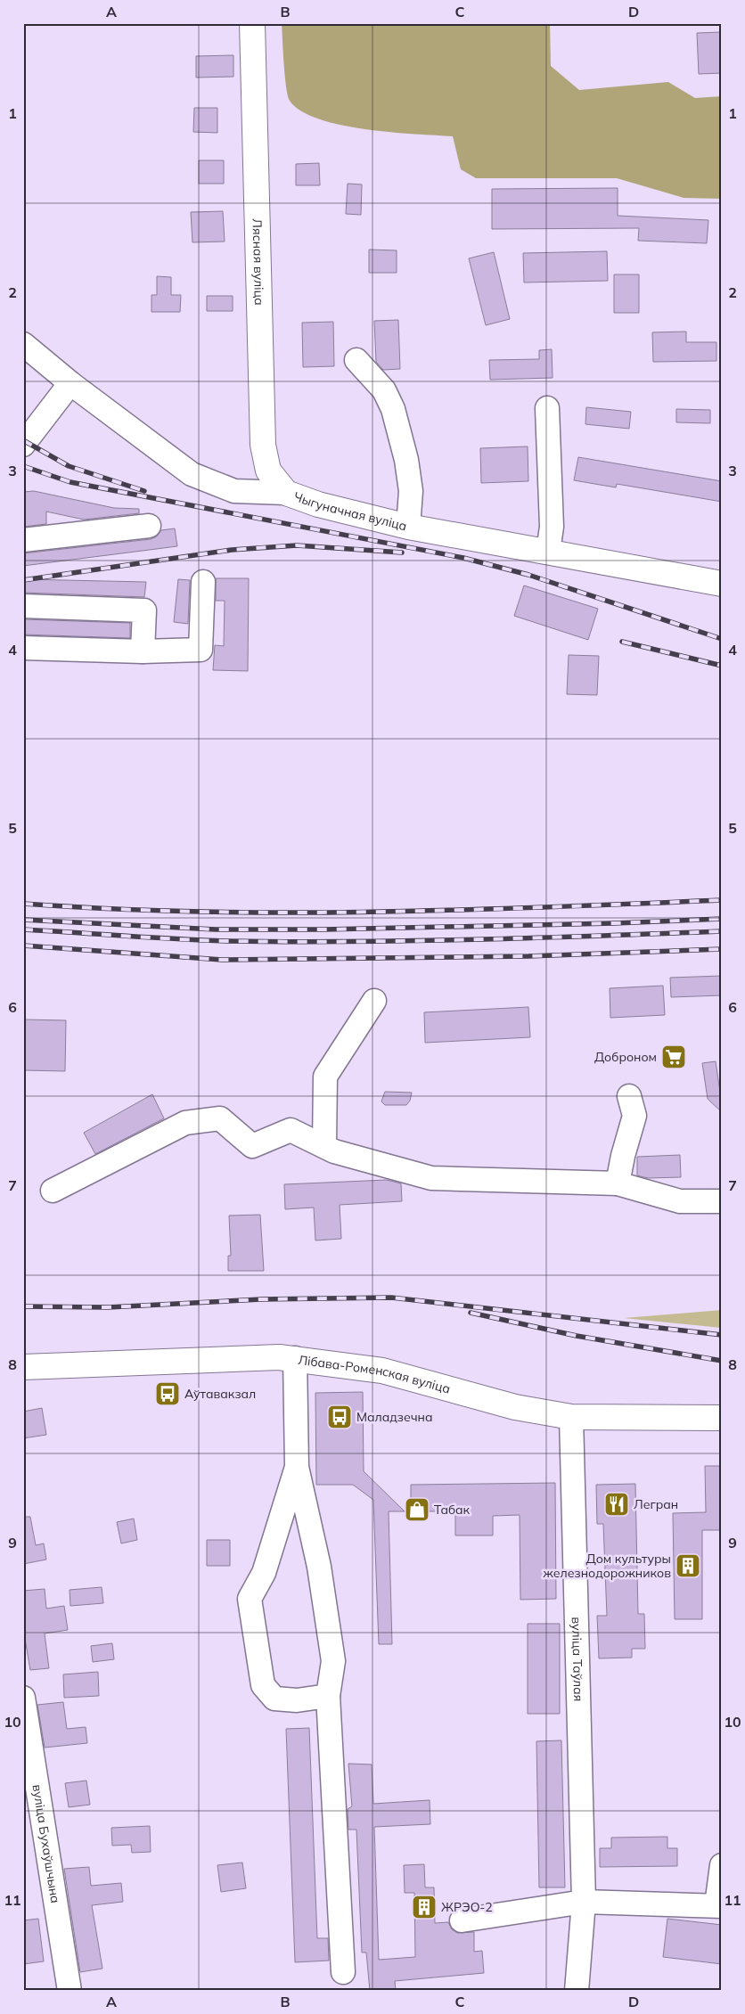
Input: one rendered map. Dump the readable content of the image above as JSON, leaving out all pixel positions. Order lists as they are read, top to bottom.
{
  "streets": {
    "main road": ["Лясная вуліца", "Чыгуначная вуліца", "Лібава-Роменская вуліца"],
    "street": ["вуліца Таўлая", "вуліца Бухаўшчына"]
  },
  "crossings": [
    ["Лясная вуліца", "Чыгуначная вуліца"],
    ["Лібава-Роменская вуліца", "вуліца Таўлая"]
  ],
  "places": {
    "supermarket": ["Доброном"],
    "bus stop": ["Аўтавакзал", "Маладзечна"],
    "restaurant": ["Легран"],
    "shop": ["Табак"],
    "building": ["Дом культуры железнодорожников", "ЖРЭО-2"]
  },
  "grid": {
    "columns": [
      "A",
      "B",
      "C",
      "D"
    ],
    "rows": [
      "1",
      "2",
      "3",
      "4",
      "5",
      "6",
      "7",
      "8",
      "9",
      "10",
      "11"
    ]
  }
}
